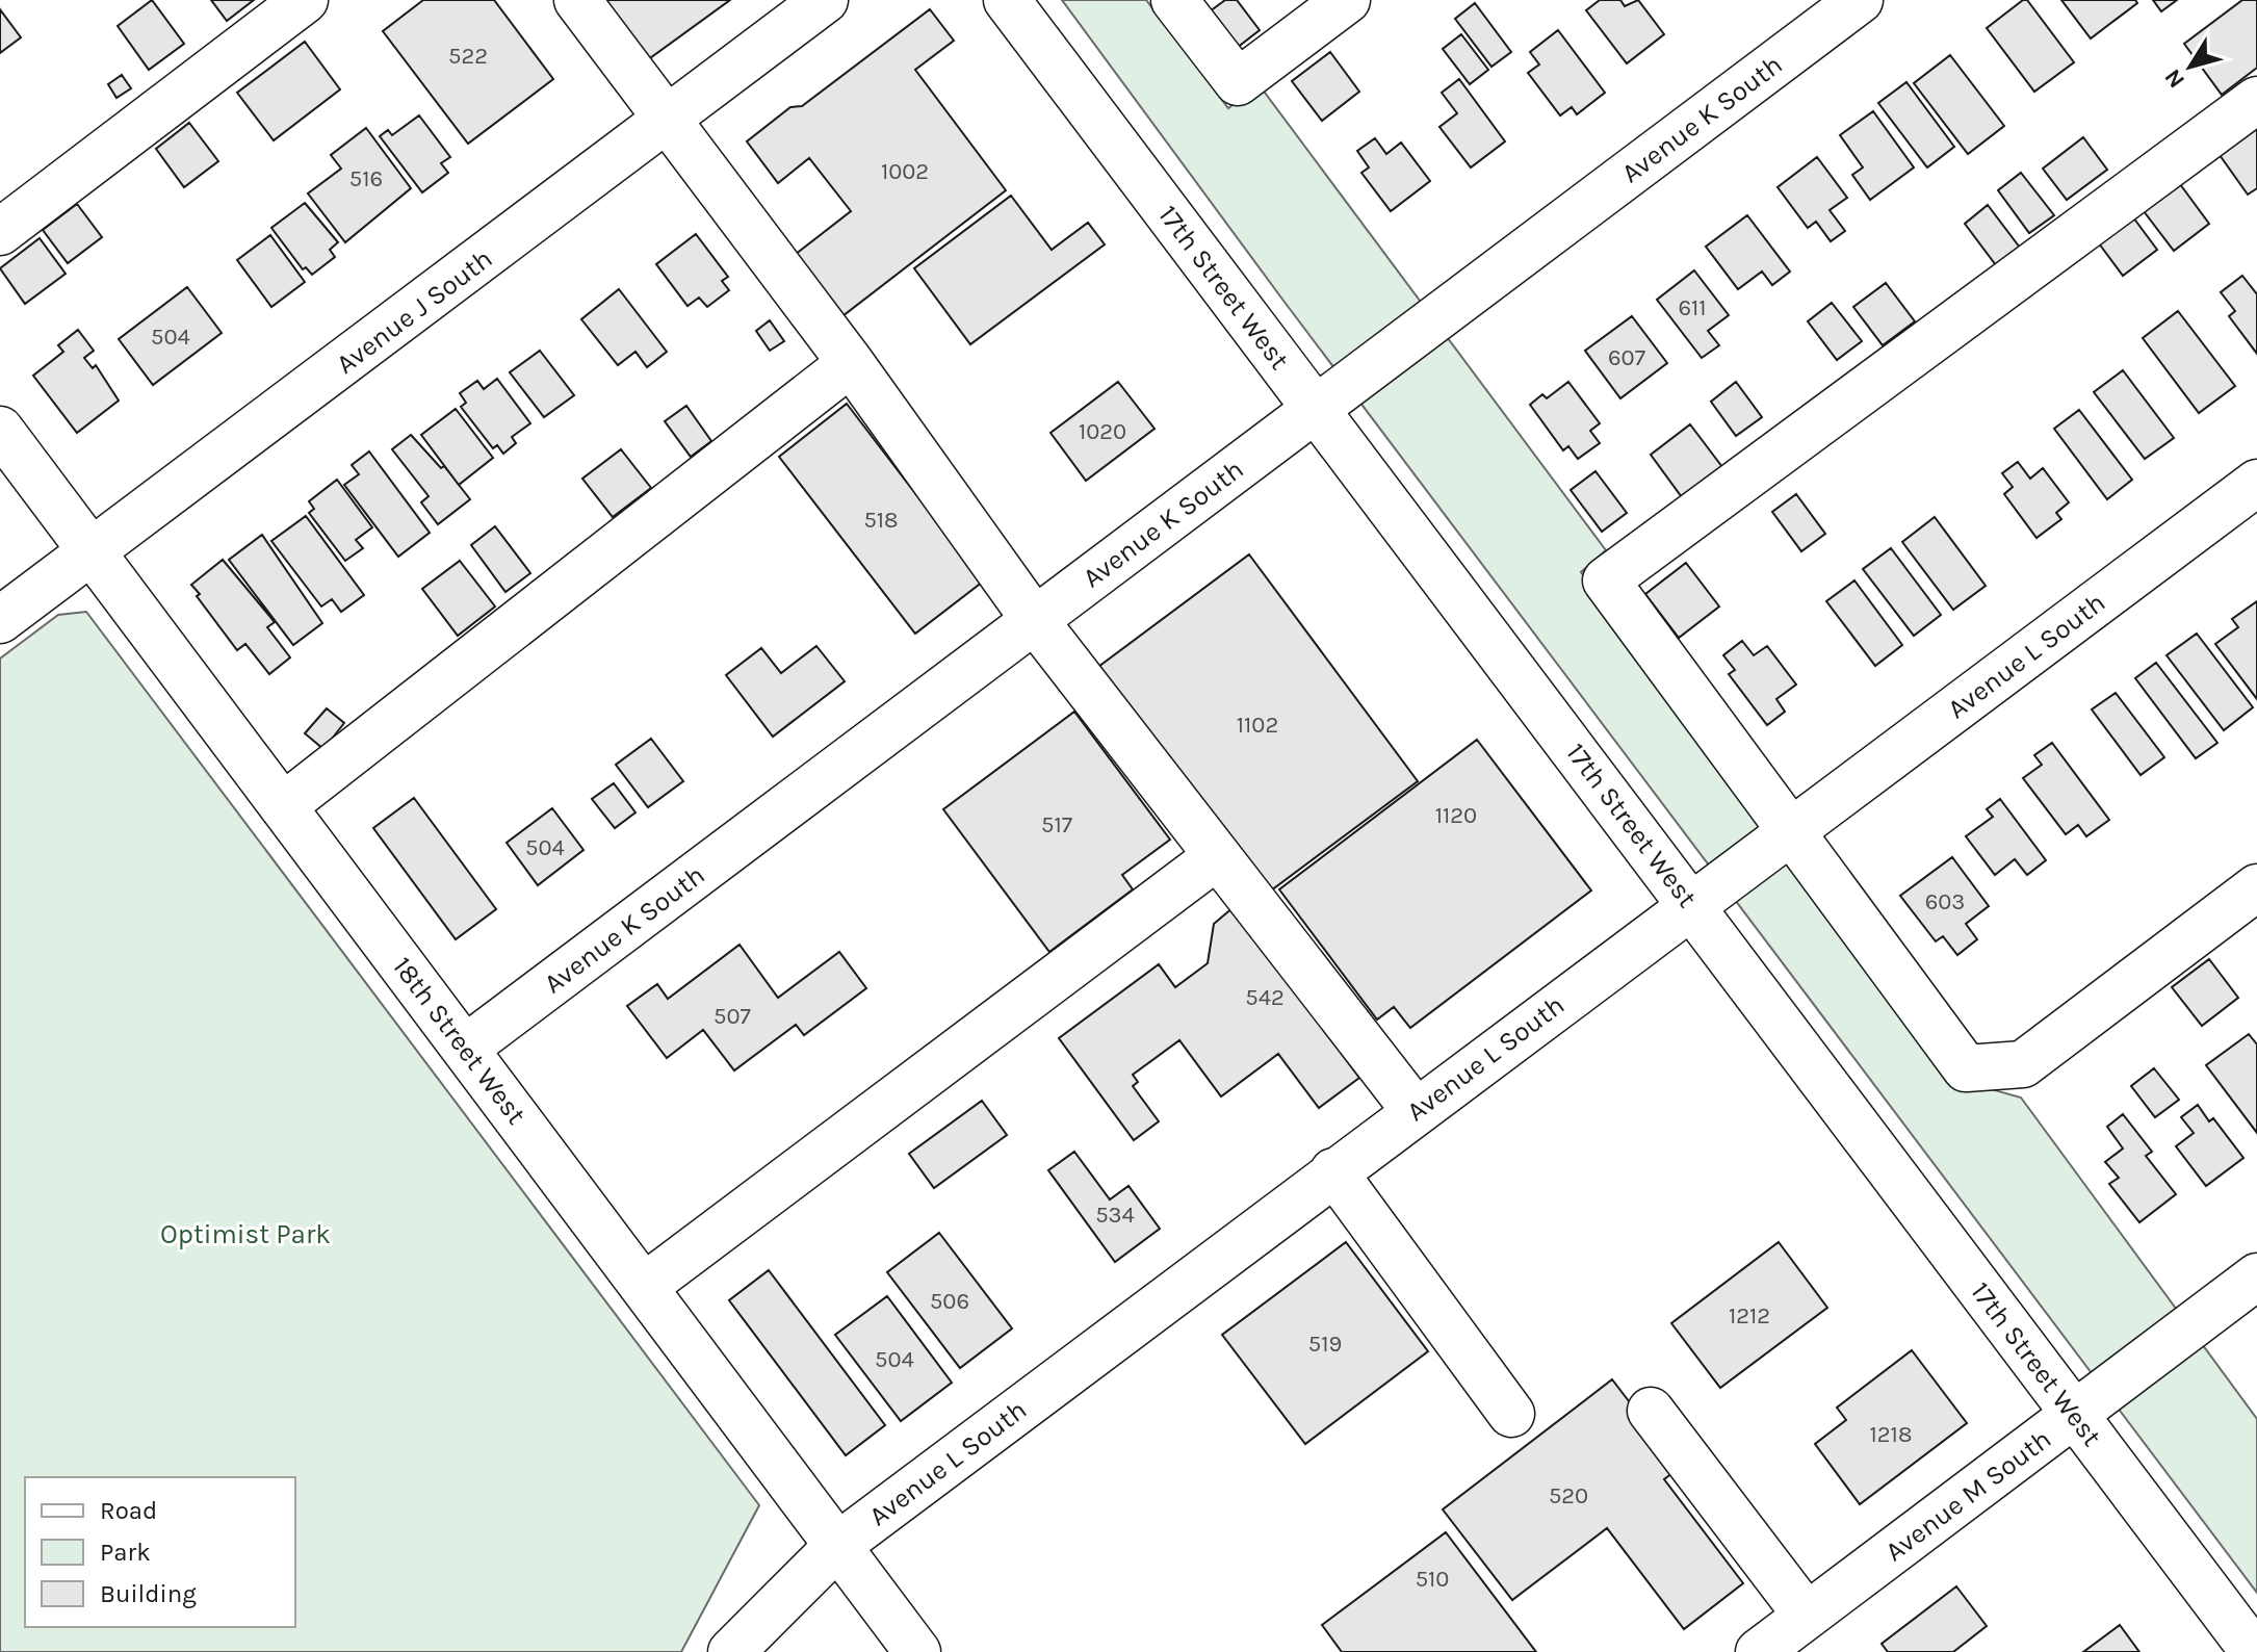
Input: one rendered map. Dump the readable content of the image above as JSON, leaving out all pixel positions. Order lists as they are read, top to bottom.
{
  "streets": {
    "street": [
      "Avenue K South",
      "17th Street West",
      "Avenue J South",
      "Avenue L South",
      "18th Street West",
      "Avenue M South"
    ]
  },
  "crossings": [
    ["Avenue K South", "17th Street West"],
    ["Avenue K South", "18th Street West"],
    ["17th Street West", "Avenue L South"],
    ["17th Street West", "Avenue M South"],
    ["Avenue J South", "18th Street West"],
    ["Avenue L South", "18th Street West"]
  ],
  "parks": ["Optimist Park"],
  "house_numbers": [
    "522",
    "1002",
    "516",
    "611",
    "504",
    "607",
    "1020",
    "518",
    "1102",
    "1120",
    "517",
    "504",
    "603",
    "542",
    "507",
    "534",
    "506",
    "1212",
    "519",
    "504",
    "1218",
    "520",
    "510"
  ],
  "legend": ["Road", "Park", "Building"],
  "north": "bottom left"
}
